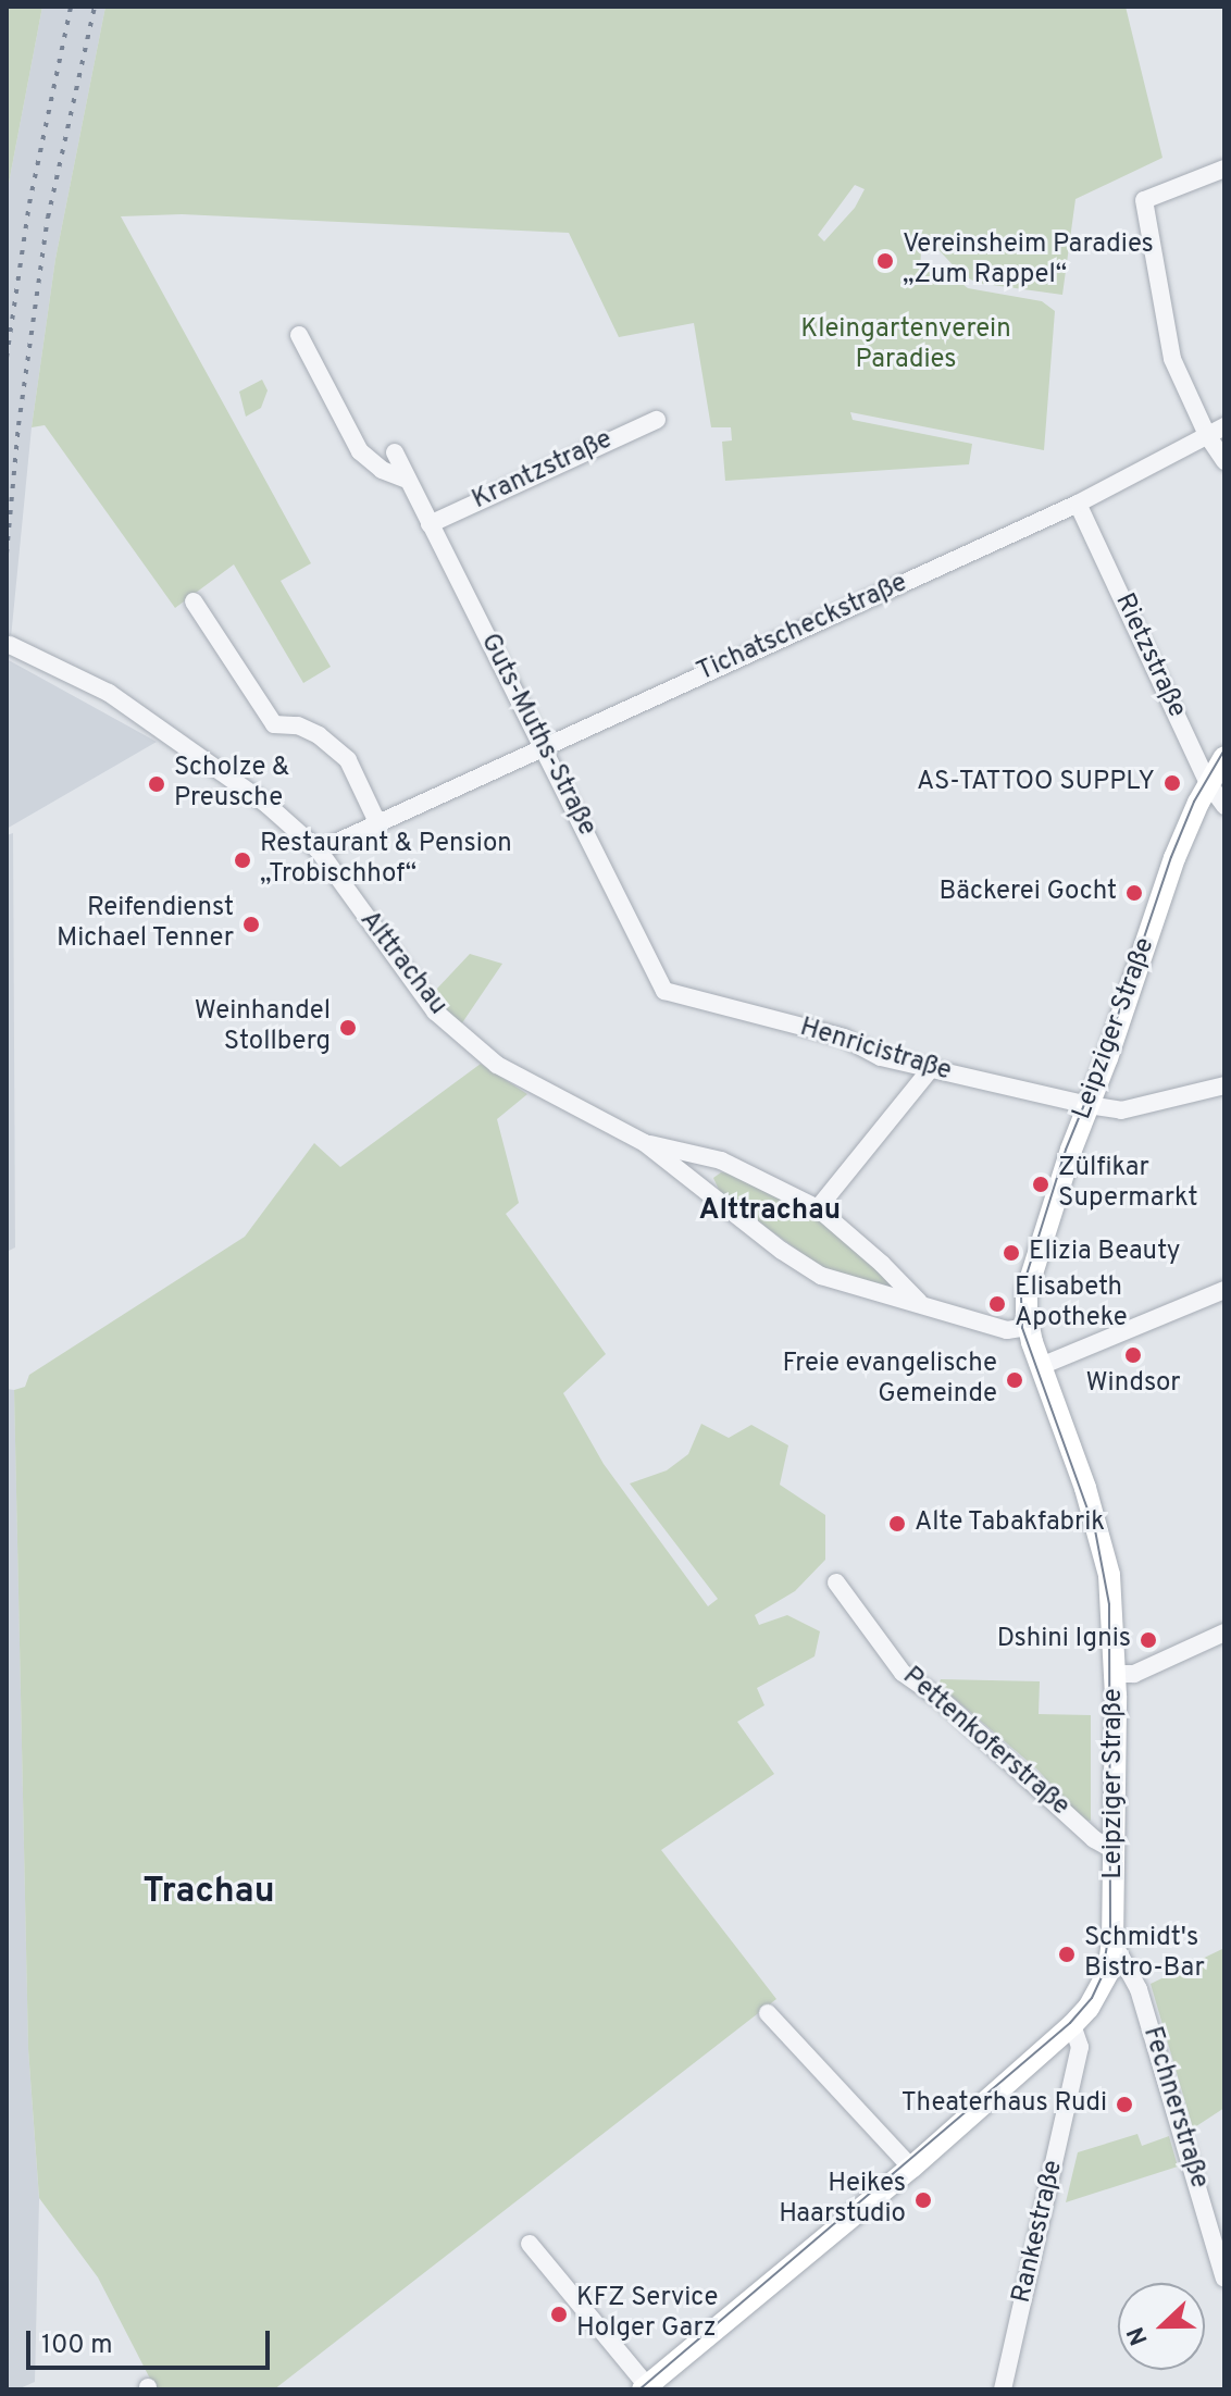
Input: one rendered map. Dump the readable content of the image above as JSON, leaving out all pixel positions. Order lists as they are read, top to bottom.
{
  "streets": {
    "main road": ["Leipziger Straße"],
    "street": [
      "Krantzstraße",
      "Tichatscheckstraße",
      "Rietzstraße",
      "Guts-Muths-Straße",
      "Alttrachau",
      "Henricistraße",
      "Pettenkoferstraße",
      "Fechnerstraße",
      "Rankestraße"
    ]
  },
  "crossings": [
    ["Krantzstraße", "Guts-Muths-Straße"],
    ["Tichatscheckstraße", "Rietzstraße"],
    ["Tichatscheckstraße", "Guts-Muths-Straße"],
    ["Tichatscheckstraße", "Alttrachau"],
    ["Rietzstraße", "Leipziger Straße"],
    ["Guts-Muths-Straße", "Henricistraße"],
    ["Alttrachau", "Leipziger Straße"],
    ["Leipziger Straße", "Henricistraße"],
    ["Leipziger Straße", "Pettenkoferstraße"],
    ["Leipziger Straße", "Fechnerstraße"],
    ["Leipziger Straße", "Rankestraße"]
  ],
  "districts": ["Alttrachau", "Trachau"],
  "parks": ["Kleingartenverein Paradies"],
  "places": [
    "Vereinsheim Paradies „Zum Rappel“",
    "AS-TATTOO SUPPLY",
    "Scholze & Preusche",
    "Restaurant & Pension „Trobischhof“",
    "Bäckerei Gocht",
    "Reifendienst Michael Tenner",
    "Weinhandel Stollberg",
    "Zülfikar Supermarkt",
    "Elizia Beauty",
    "Elisabeth Apotheke",
    "Windsor",
    "Freie evangelische Gemeinde",
    "Alte Tabakfabrik",
    "Dshini Ignis",
    "Schmidt's Bistro-Bar",
    "Theaterhaus Rudi",
    "Heikes Haarstudio",
    "KFZ Service Holger Garz"
  ],
  "scale_bar": "100 m",
  "north": "left"
}
